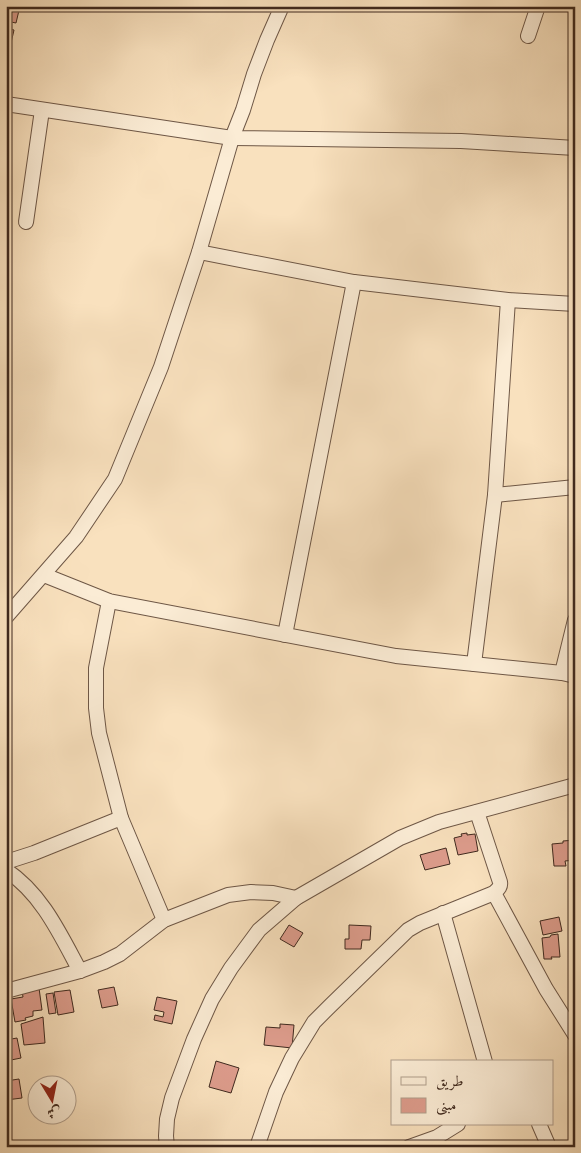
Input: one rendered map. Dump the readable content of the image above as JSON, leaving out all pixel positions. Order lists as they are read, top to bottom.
{
  "legend": ["طريق", "مبنى"],
  "north": "bottom"
}
